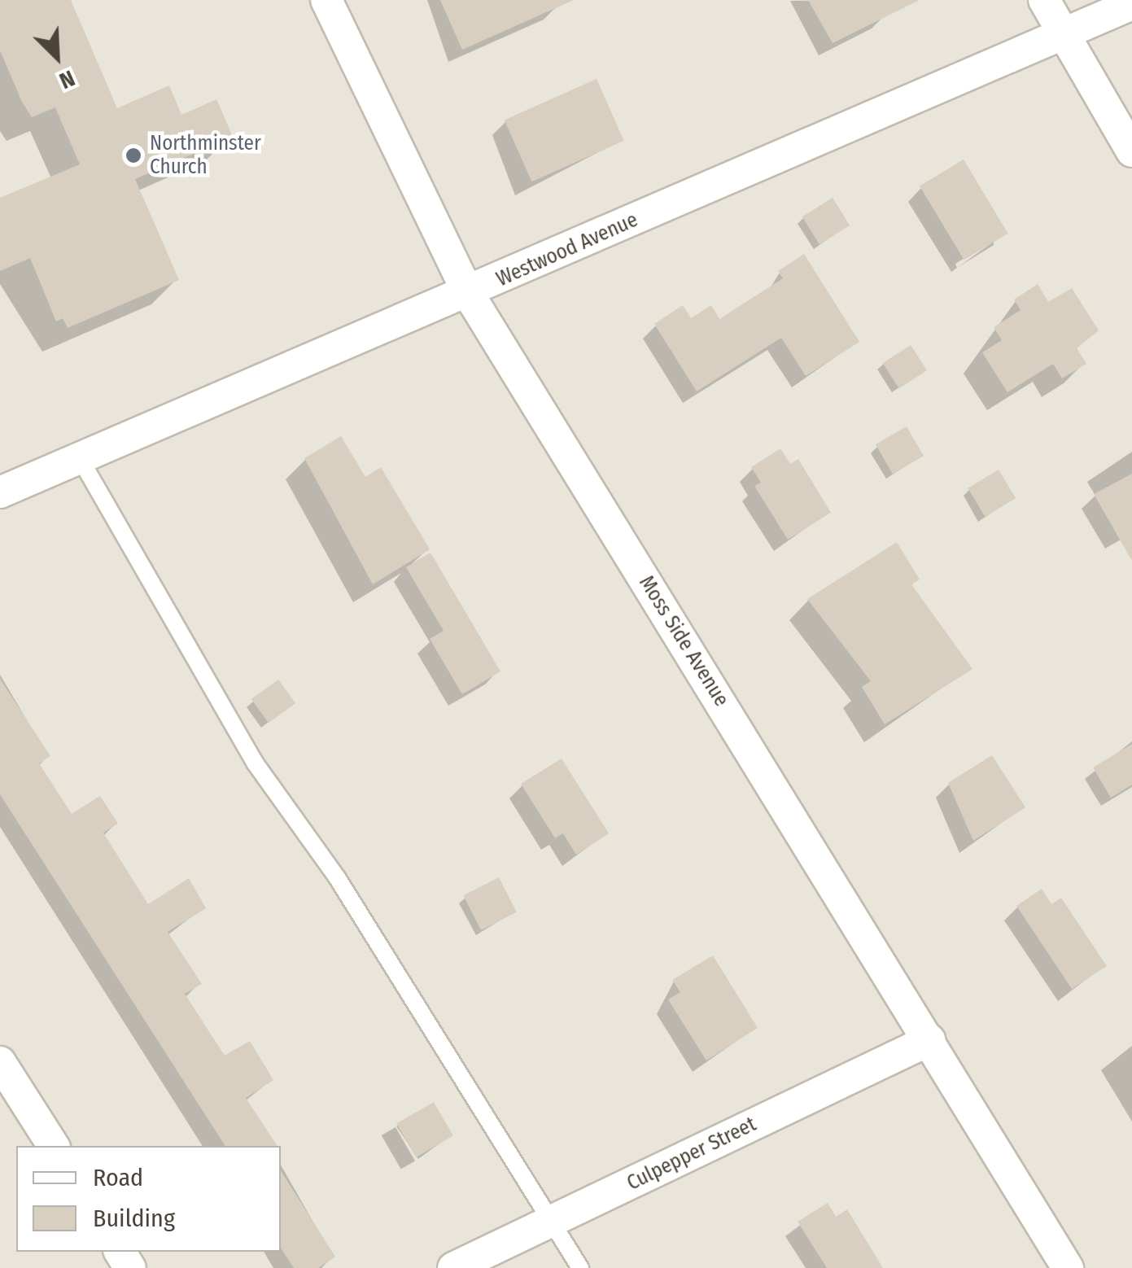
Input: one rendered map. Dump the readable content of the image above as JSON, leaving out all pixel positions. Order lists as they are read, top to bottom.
{
  "streets": {
    "street": ["Westwood Avenue", "Moss Side Avenue", "Culpepper Street"]
  },
  "crossings": [
    ["Westwood Avenue", "Moss Side Avenue"],
    ["Moss Side Avenue", "Culpepper Street"]
  ],
  "places": ["Northminster Church"],
  "legend": ["Road", "Building"],
  "north": "bottom right"
}
